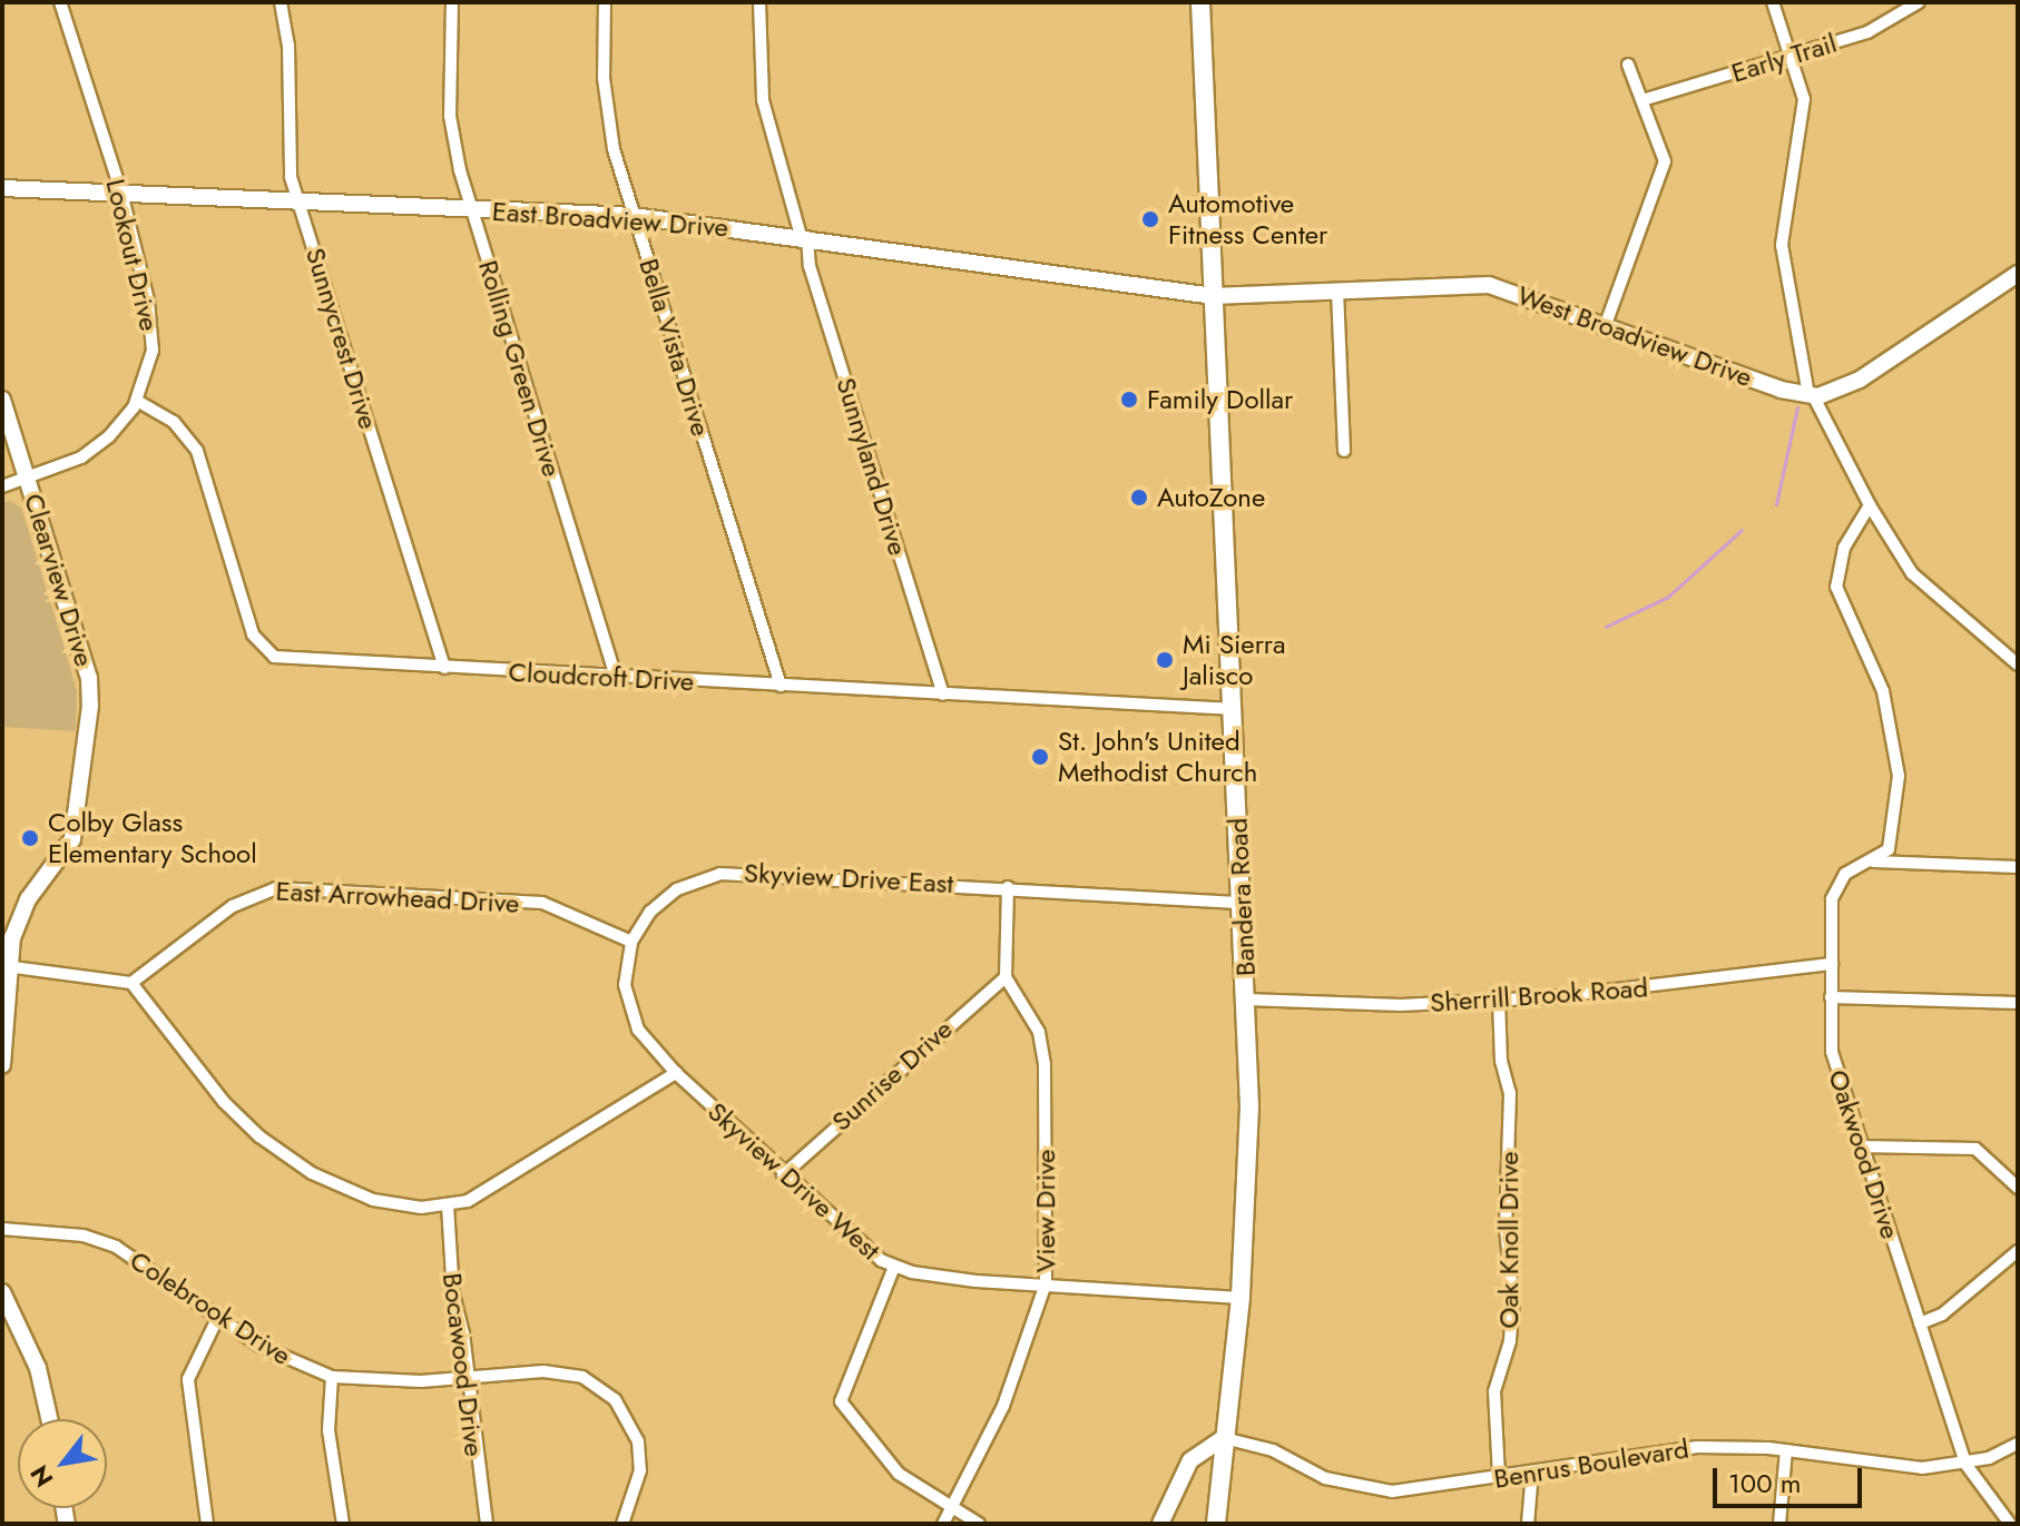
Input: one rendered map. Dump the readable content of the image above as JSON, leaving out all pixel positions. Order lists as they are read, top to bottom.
{
  "streets": {
    "main road": ["Bandera Road"],
    "street": [
      "Early Trail",
      "East Broadview Drive",
      "Lookout Drive",
      "West Broadview Drive",
      "Sunnycrest Drive",
      "Bella Vista Drive",
      "Rolling Green Drive",
      "Sunnyland Drive",
      "Clearview Drive",
      "Cloudcroft Drive",
      "Skyview Drive East",
      "East Arrowhead Drive",
      "Sherrill Brook Road",
      "Sunrise Drive",
      "Oakwood Drive",
      "Skyview Drive West",
      "View Drive",
      "Oak Knoll Drive",
      "Colebrook Drive",
      "Bocawood Drive",
      "Benrus Boulevard"
    ]
  },
  "crossings": [
    ["East Broadview Drive", "Lookout Drive"],
    ["East Broadview Drive", "West Broadview Drive"],
    ["East Broadview Drive", "Sunnycrest Drive"],
    ["East Broadview Drive", "Bella Vista Drive"],
    ["East Broadview Drive", "Rolling Green Drive"],
    ["East Broadview Drive", "Sunnyland Drive"],
    ["East Broadview Drive", "Bandera Road"],
    ["Lookout Drive", "Clearview Drive"],
    ["Lookout Drive", "Cloudcroft Drive"],
    ["West Broadview Drive", "Bandera Road"],
    ["Sunnycrest Drive", "Cloudcroft Drive"],
    ["Bella Vista Drive", "Cloudcroft Drive"],
    ["Rolling Green Drive", "Cloudcroft Drive"],
    ["Sunnyland Drive", "Cloudcroft Drive"],
    ["Cloudcroft Drive", "Bandera Road"],
    ["Skyview Drive East", "East Arrowhead Drive"],
    ["Skyview Drive East", "Bandera Road"],
    ["Skyview Drive East", "Skyview Drive West"],
    ["Skyview Drive East", "View Drive"],
    ["Bandera Road", "Sherrill Brook Road"],
    ["Bandera Road", "Skyview Drive West"],
    ["Bandera Road", "Benrus Boulevard"],
    ["Sherrill Brook Road", "Oakwood Drive"],
    ["Sherrill Brook Road", "Oak Knoll Drive"],
    ["Sunrise Drive", "Skyview Drive West"],
    ["Sunrise Drive", "View Drive"],
    ["Oakwood Drive", "Benrus Boulevard"],
    ["Skyview Drive West", "View Drive"],
    ["Oak Knoll Drive", "Benrus Boulevard"],
    ["Colebrook Drive", "Bocawood Drive"]
  ],
  "places": [
    "Automotive Fitness Center",
    "Family Dollar",
    "AutoZone",
    "Mi Sierra Jalisco",
    "St. John's United Methodist Church",
    "Colby Glass Elementary School"
  ],
  "scale_bar": "100 m",
  "north": "bottom left"
}
